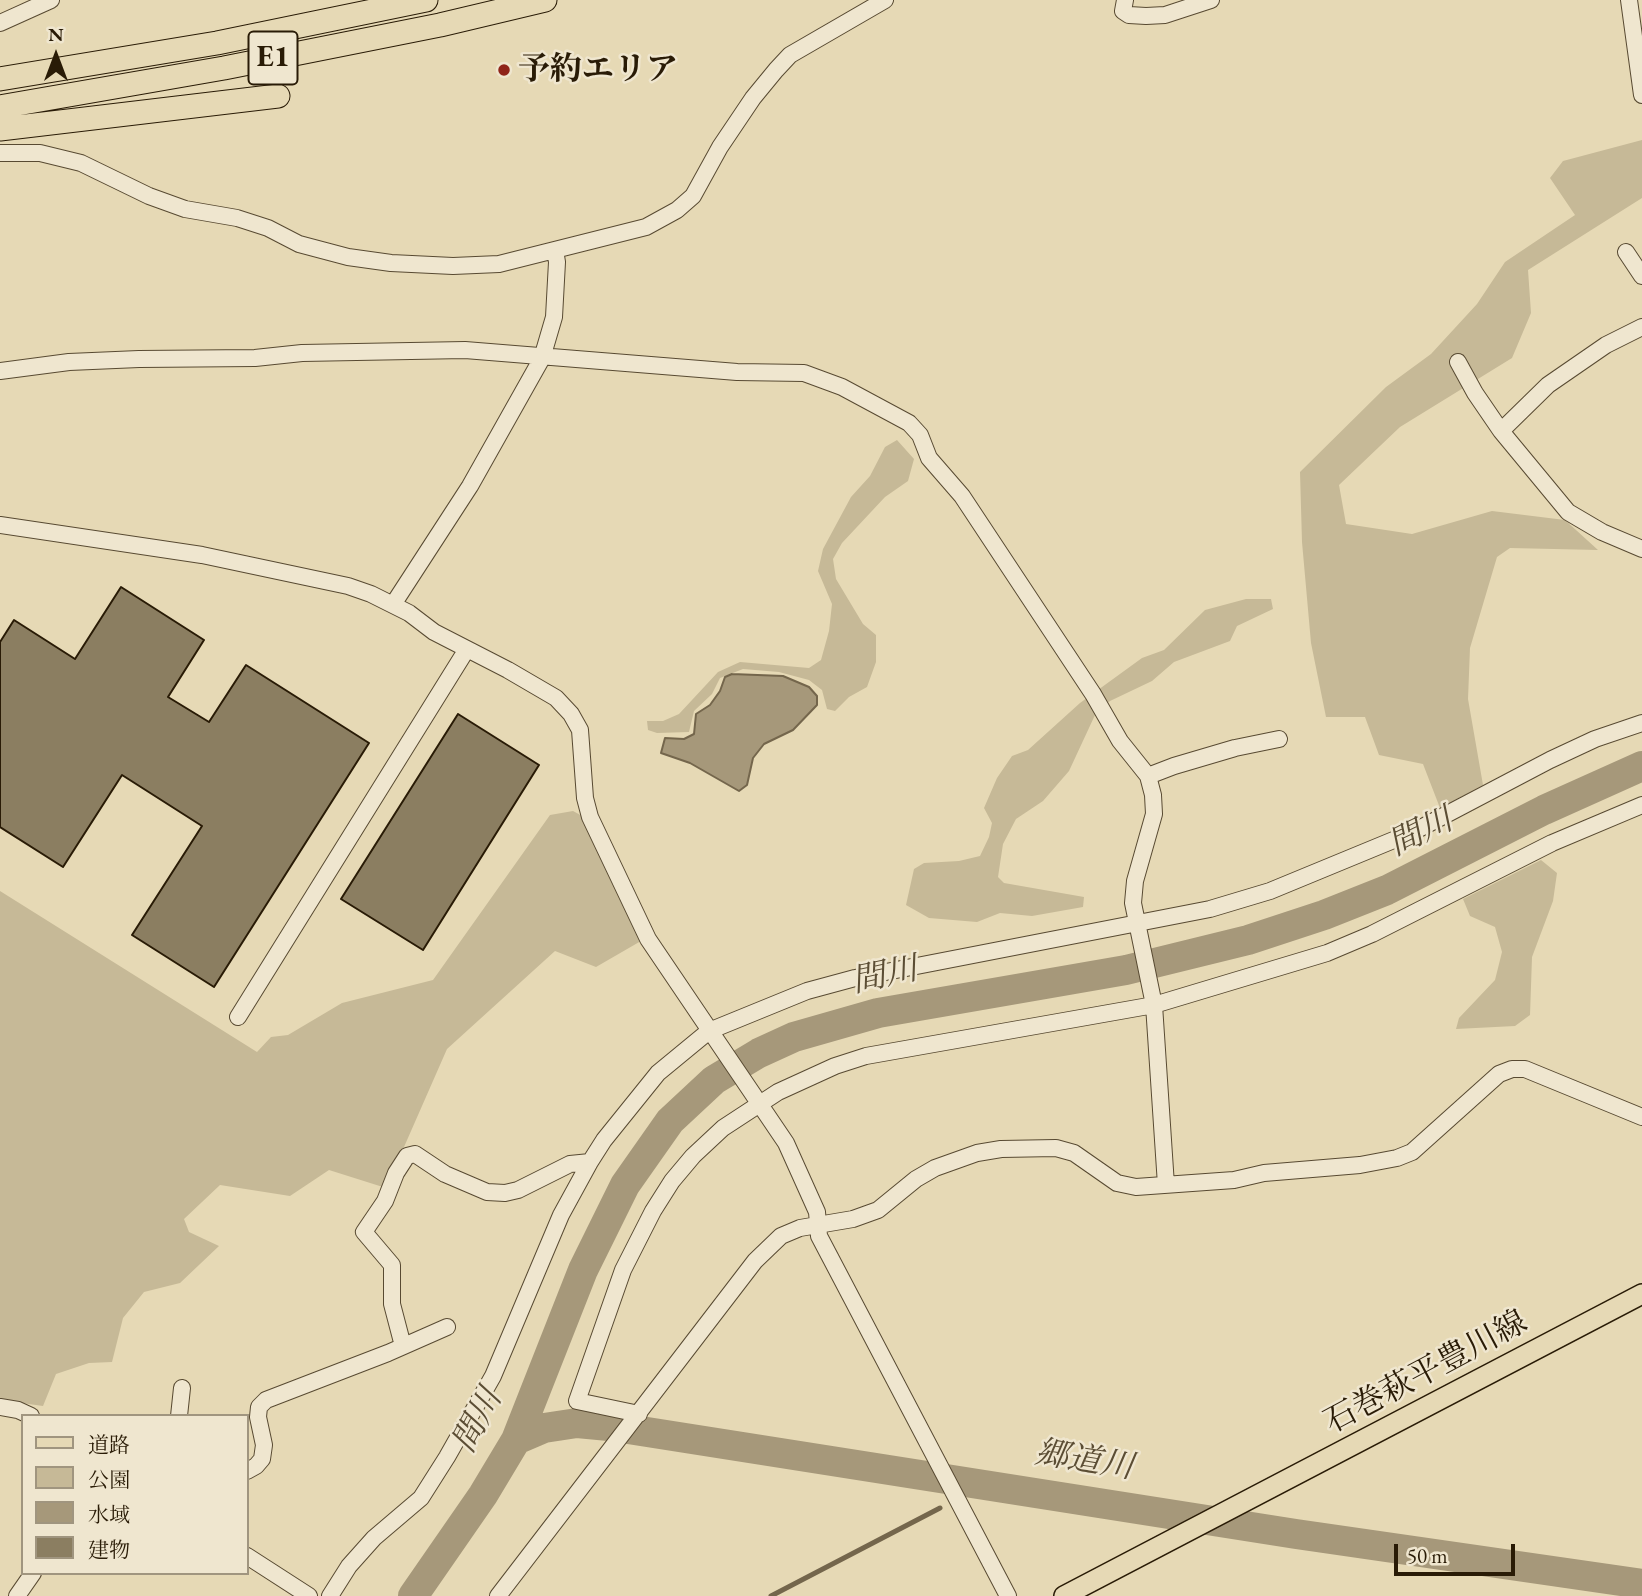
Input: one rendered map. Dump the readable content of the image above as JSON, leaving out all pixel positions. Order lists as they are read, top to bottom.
{
  "streets": {
    "highway": ["E1"],
    "main road": ["石巻萩平豊川線"]
  },
  "water": ["間川", "郷道川"],
  "places": ["予約エリア"],
  "legend": [
    "道路",
    "公園",
    "水域",
    "建物"
  ],
  "scale_bar": "50 m",
  "north": "top"
}
